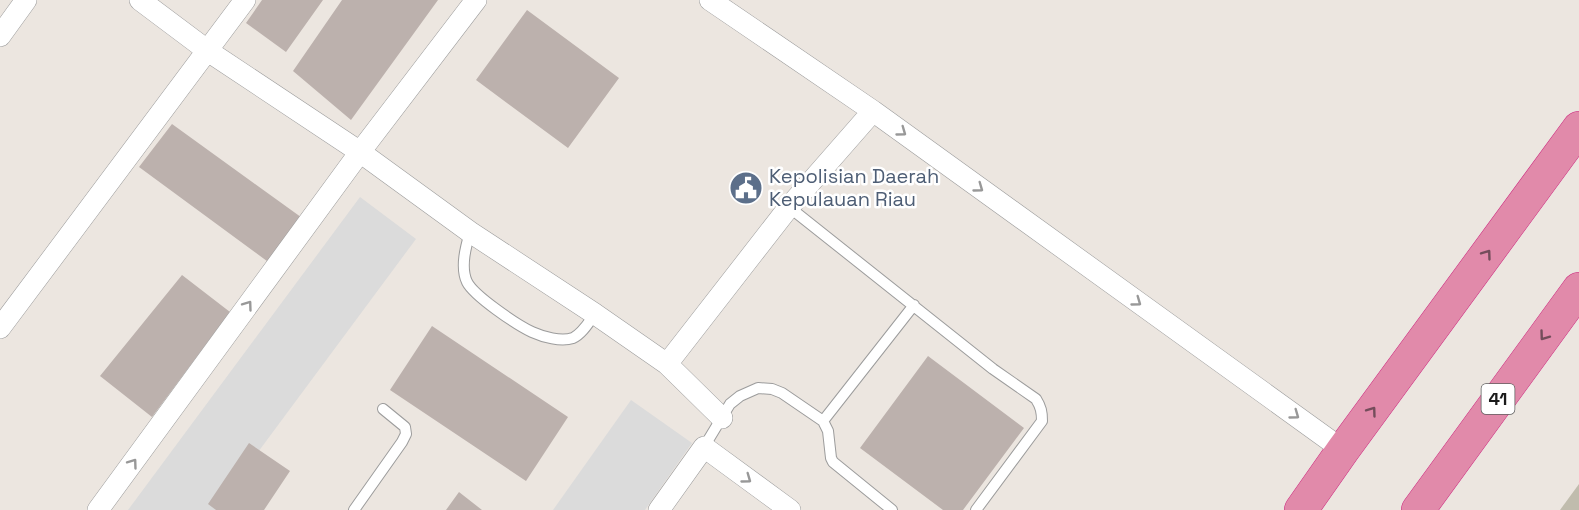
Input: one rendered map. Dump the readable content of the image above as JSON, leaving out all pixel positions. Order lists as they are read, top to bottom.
{
  "streets": {
    "highway": ["41"]
  },
  "places": {
    "public building": ["Kepolisian Daerah Kepulauan Riau"]
  }
}
